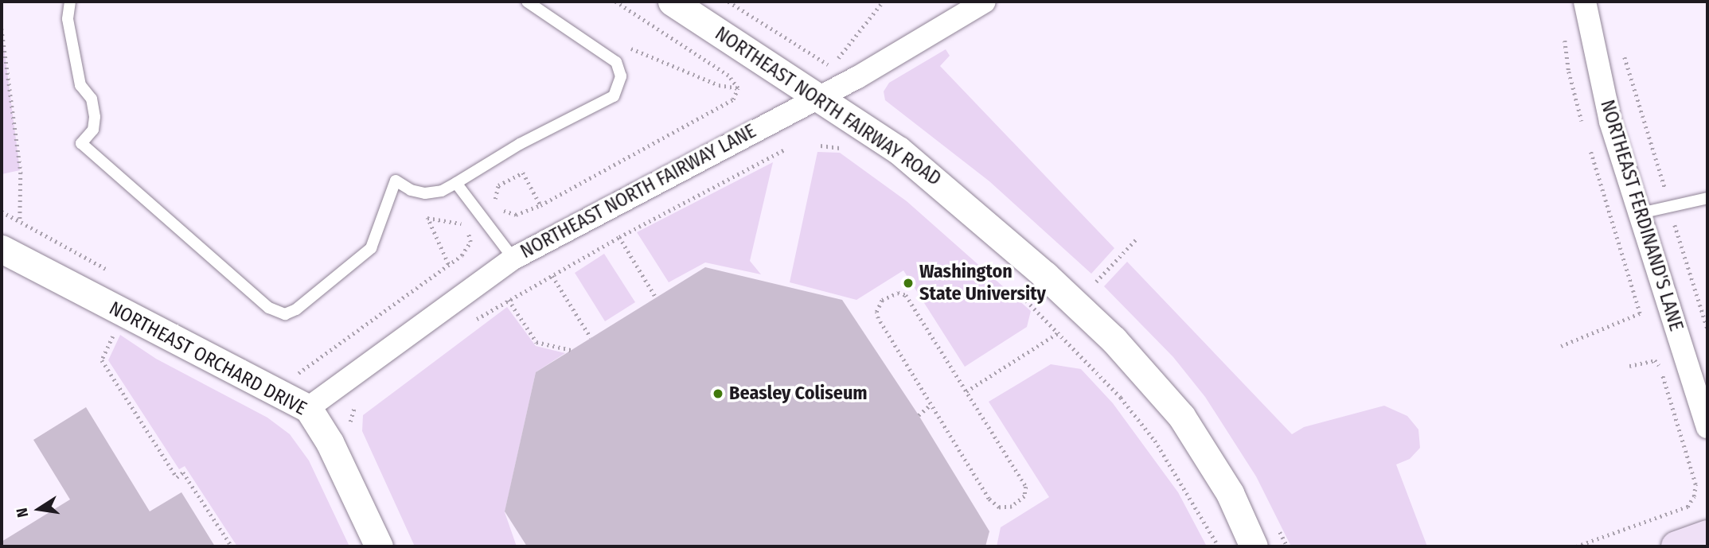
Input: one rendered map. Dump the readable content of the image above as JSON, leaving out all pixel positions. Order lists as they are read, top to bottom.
{
  "streets": {
    "street": [
      "NORTHEAST NORTH FAIRWAY ROAD",
      "NORTHEAST NORTH FAIRWAY LANE",
      "NORTHEAST FERDINAND'S LANE",
      "NORTHEAST ORCHARD DRIVE"
    ]
  },
  "crossings": [
    ["NORTHEAST NORTH FAIRWAY ROAD", "NORTHEAST NORTH FAIRWAY LANE"],
    ["NORTHEAST NORTH FAIRWAY LANE", "NORTHEAST ORCHARD DRIVE"]
  ],
  "places": ["Washington State University", "Beasley Coliseum"],
  "north": "left"
}
